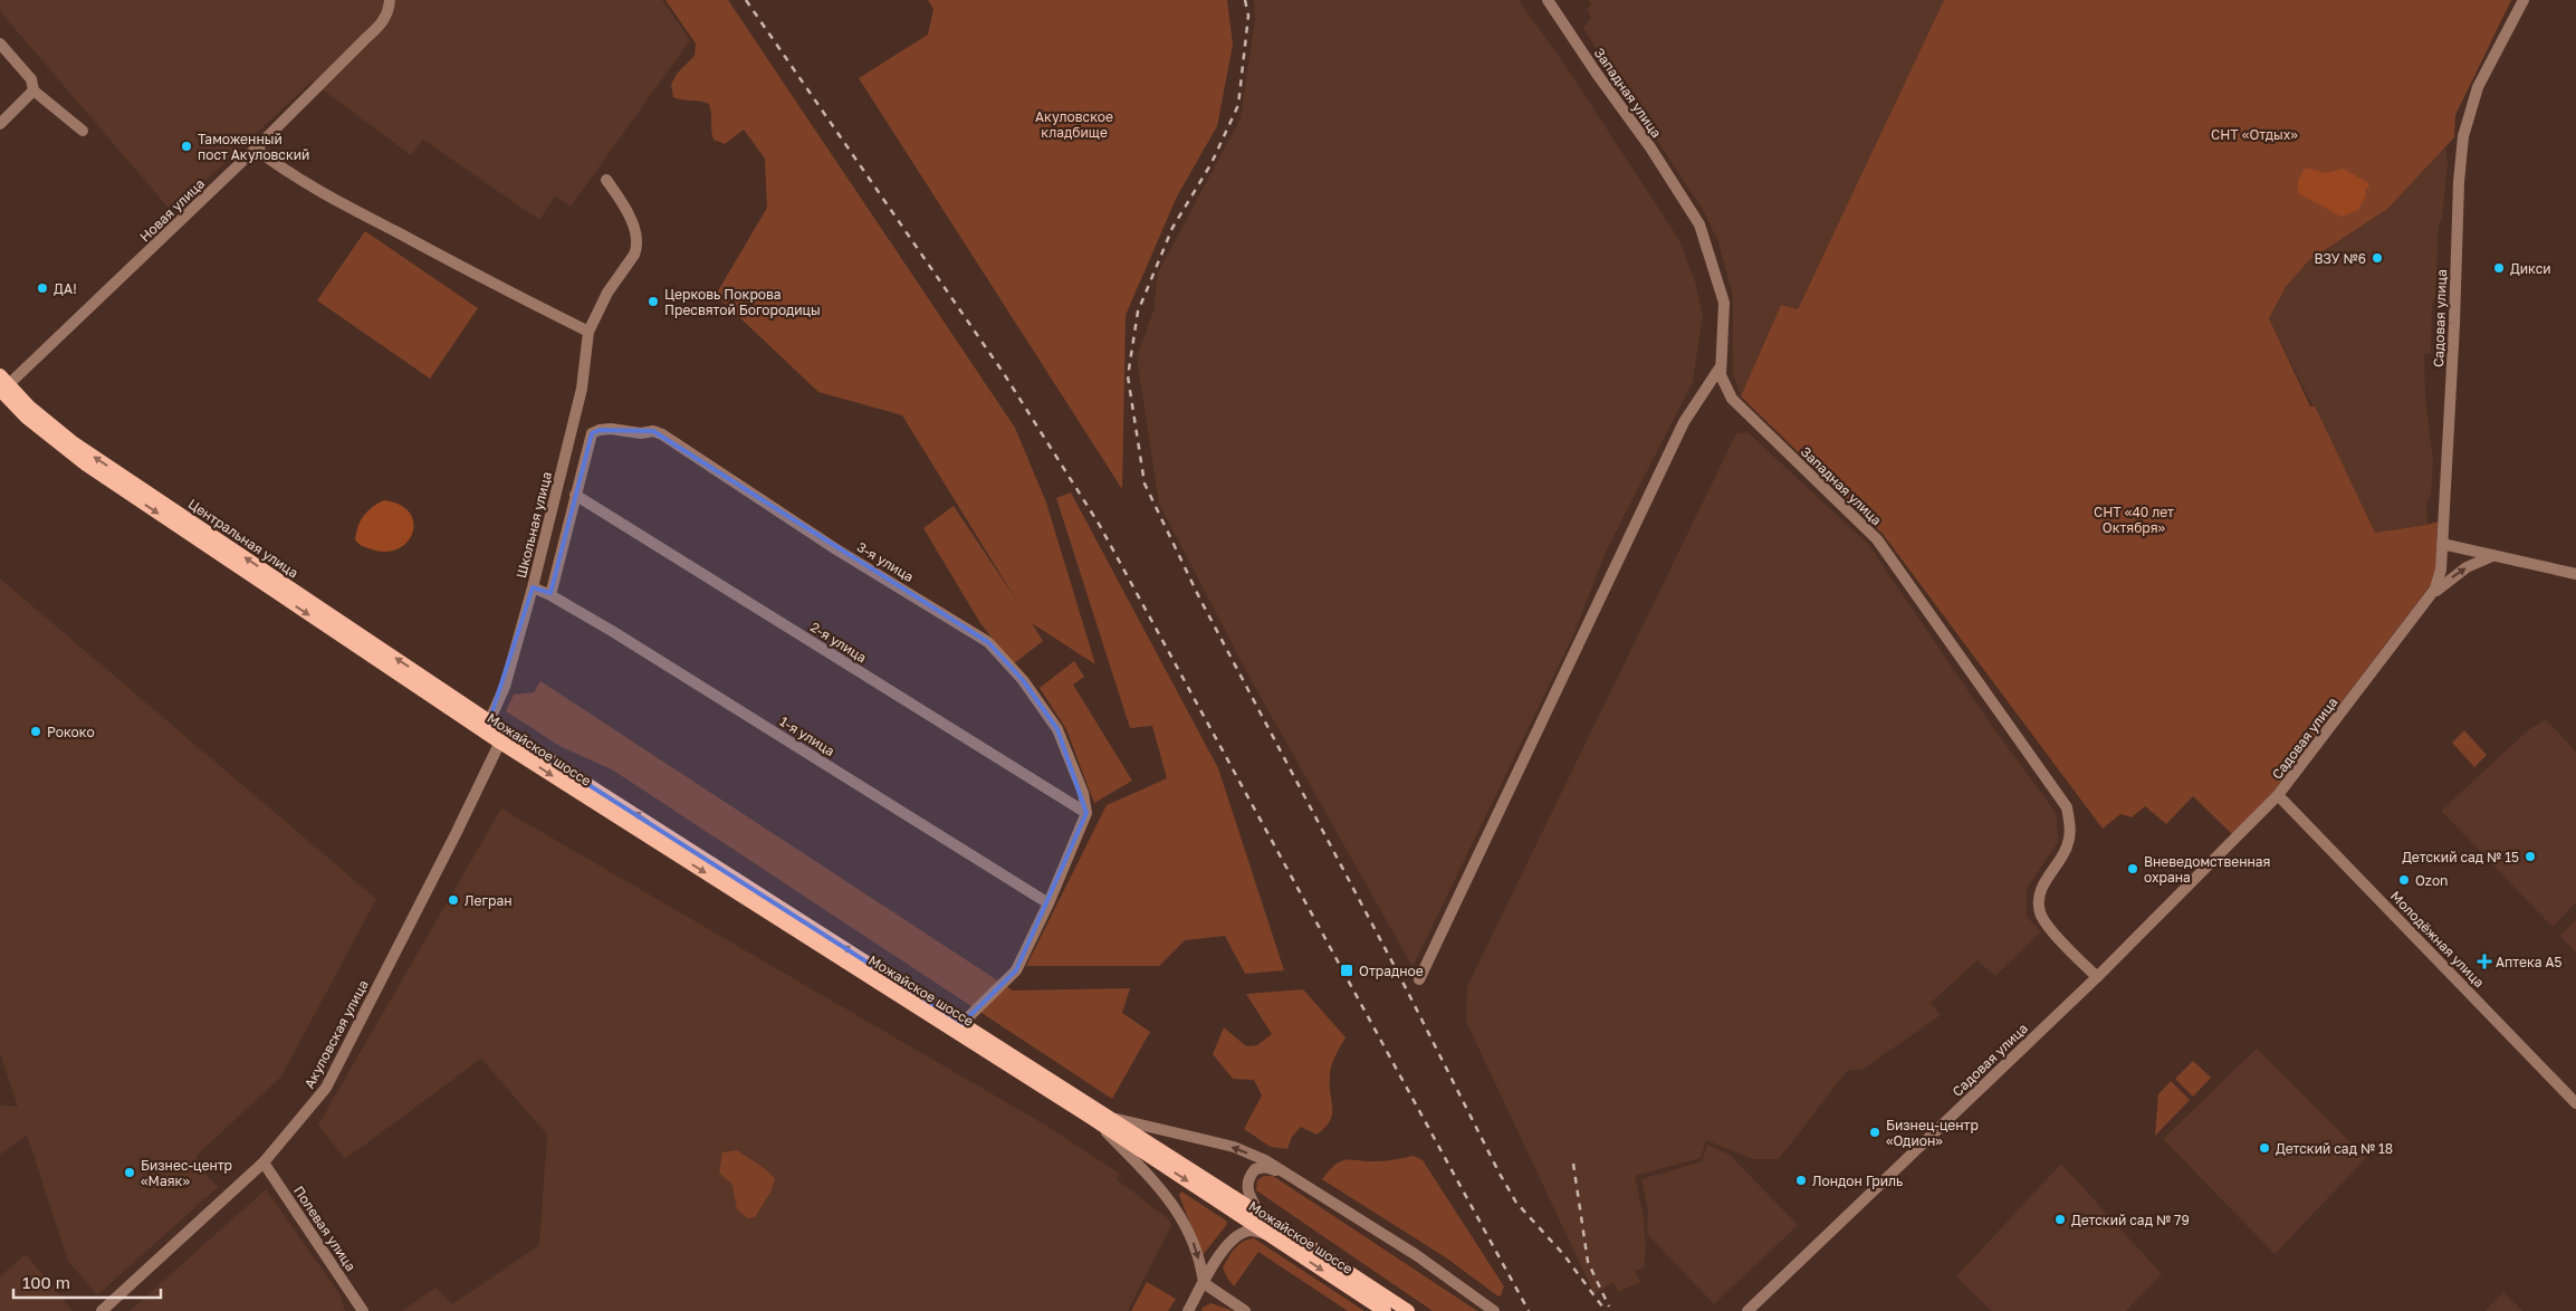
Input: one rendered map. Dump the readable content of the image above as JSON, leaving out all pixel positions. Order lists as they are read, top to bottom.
{
  "streets": {
    "main road": ["Центральная улица", "Можайское шоссе"],
    "street": [
      "Западная улица",
      "Новая улица",
      "Садовая улица",
      "Школьная улица",
      "3-я улица",
      "2-я улица",
      "1-я улица",
      "Молодёжная улица",
      "Акуловская улица",
      "Полевая улица"
    ]
  },
  "crossings": [
    ["Западная улица", "Садовая улица"],
    ["Новая улица", "Центральная улица"],
    ["Садовая улица", "Молодёжная улица"],
    ["Школьная улица", "Центральная улица"],
    ["Школьная улица", "1-я улица"],
    ["Школьная улица", "Можайское шоссе"],
    ["Центральная улица", "Можайское шоссе"],
    ["3-я улица", "2-я улица"],
    ["Можайское шоссе", "Акуловская улица"],
    ["Акуловская улица", "Полевая улица"]
  ],
  "parks": ["Акуловское кладбище", "СНТ «Отдых»", "СНТ «40 лет Октября»"],
  "places": {
    "other": [
      "Таможенный пост Акуловский",
      "ВЗУ №6",
      "Дикси",
      "ДА!",
      "Церковь Покрова Пресвятой Богородицы",
      "Рококо",
      "Детский сад № 15",
      "Вневедомственная охрана",
      "Ozon",
      "Легран",
      "Бизнец-центр «Одион»",
      "Детский сад № 18",
      "Бизнес-центр «Маяк»",
      "Лондон Гриль",
      "Детский сад № 79"
    ],
    "health": ["Аптека A5"],
    "transit": ["Отрадное"]
  },
  "scale_bar": "100 m"
}
